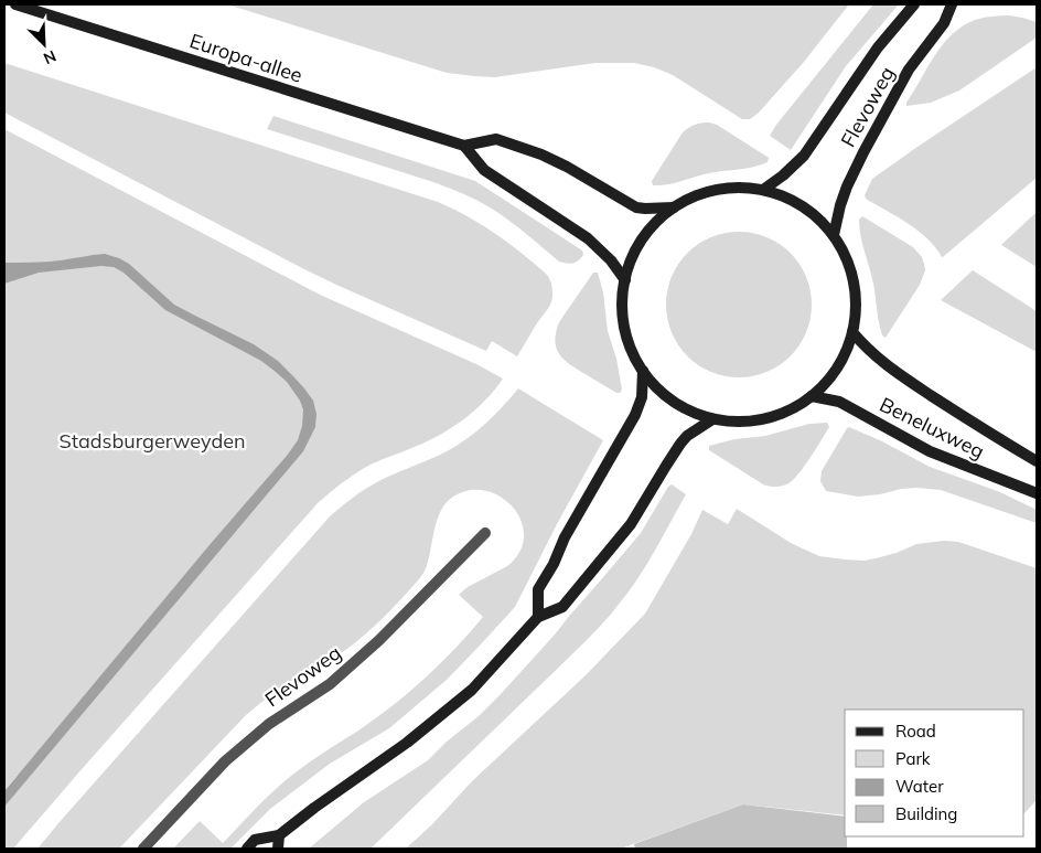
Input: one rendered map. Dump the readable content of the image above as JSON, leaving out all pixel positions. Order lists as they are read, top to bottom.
{
  "streets": {
    "main road": ["Europa-allee", "Flevoweg", "Beneluxweg"]
  },
  "parks": ["Stadsburgerweyden"],
  "legend": [
    "Road",
    "Park",
    "Water",
    "Building"
  ],
  "north": "bottom right"
}
